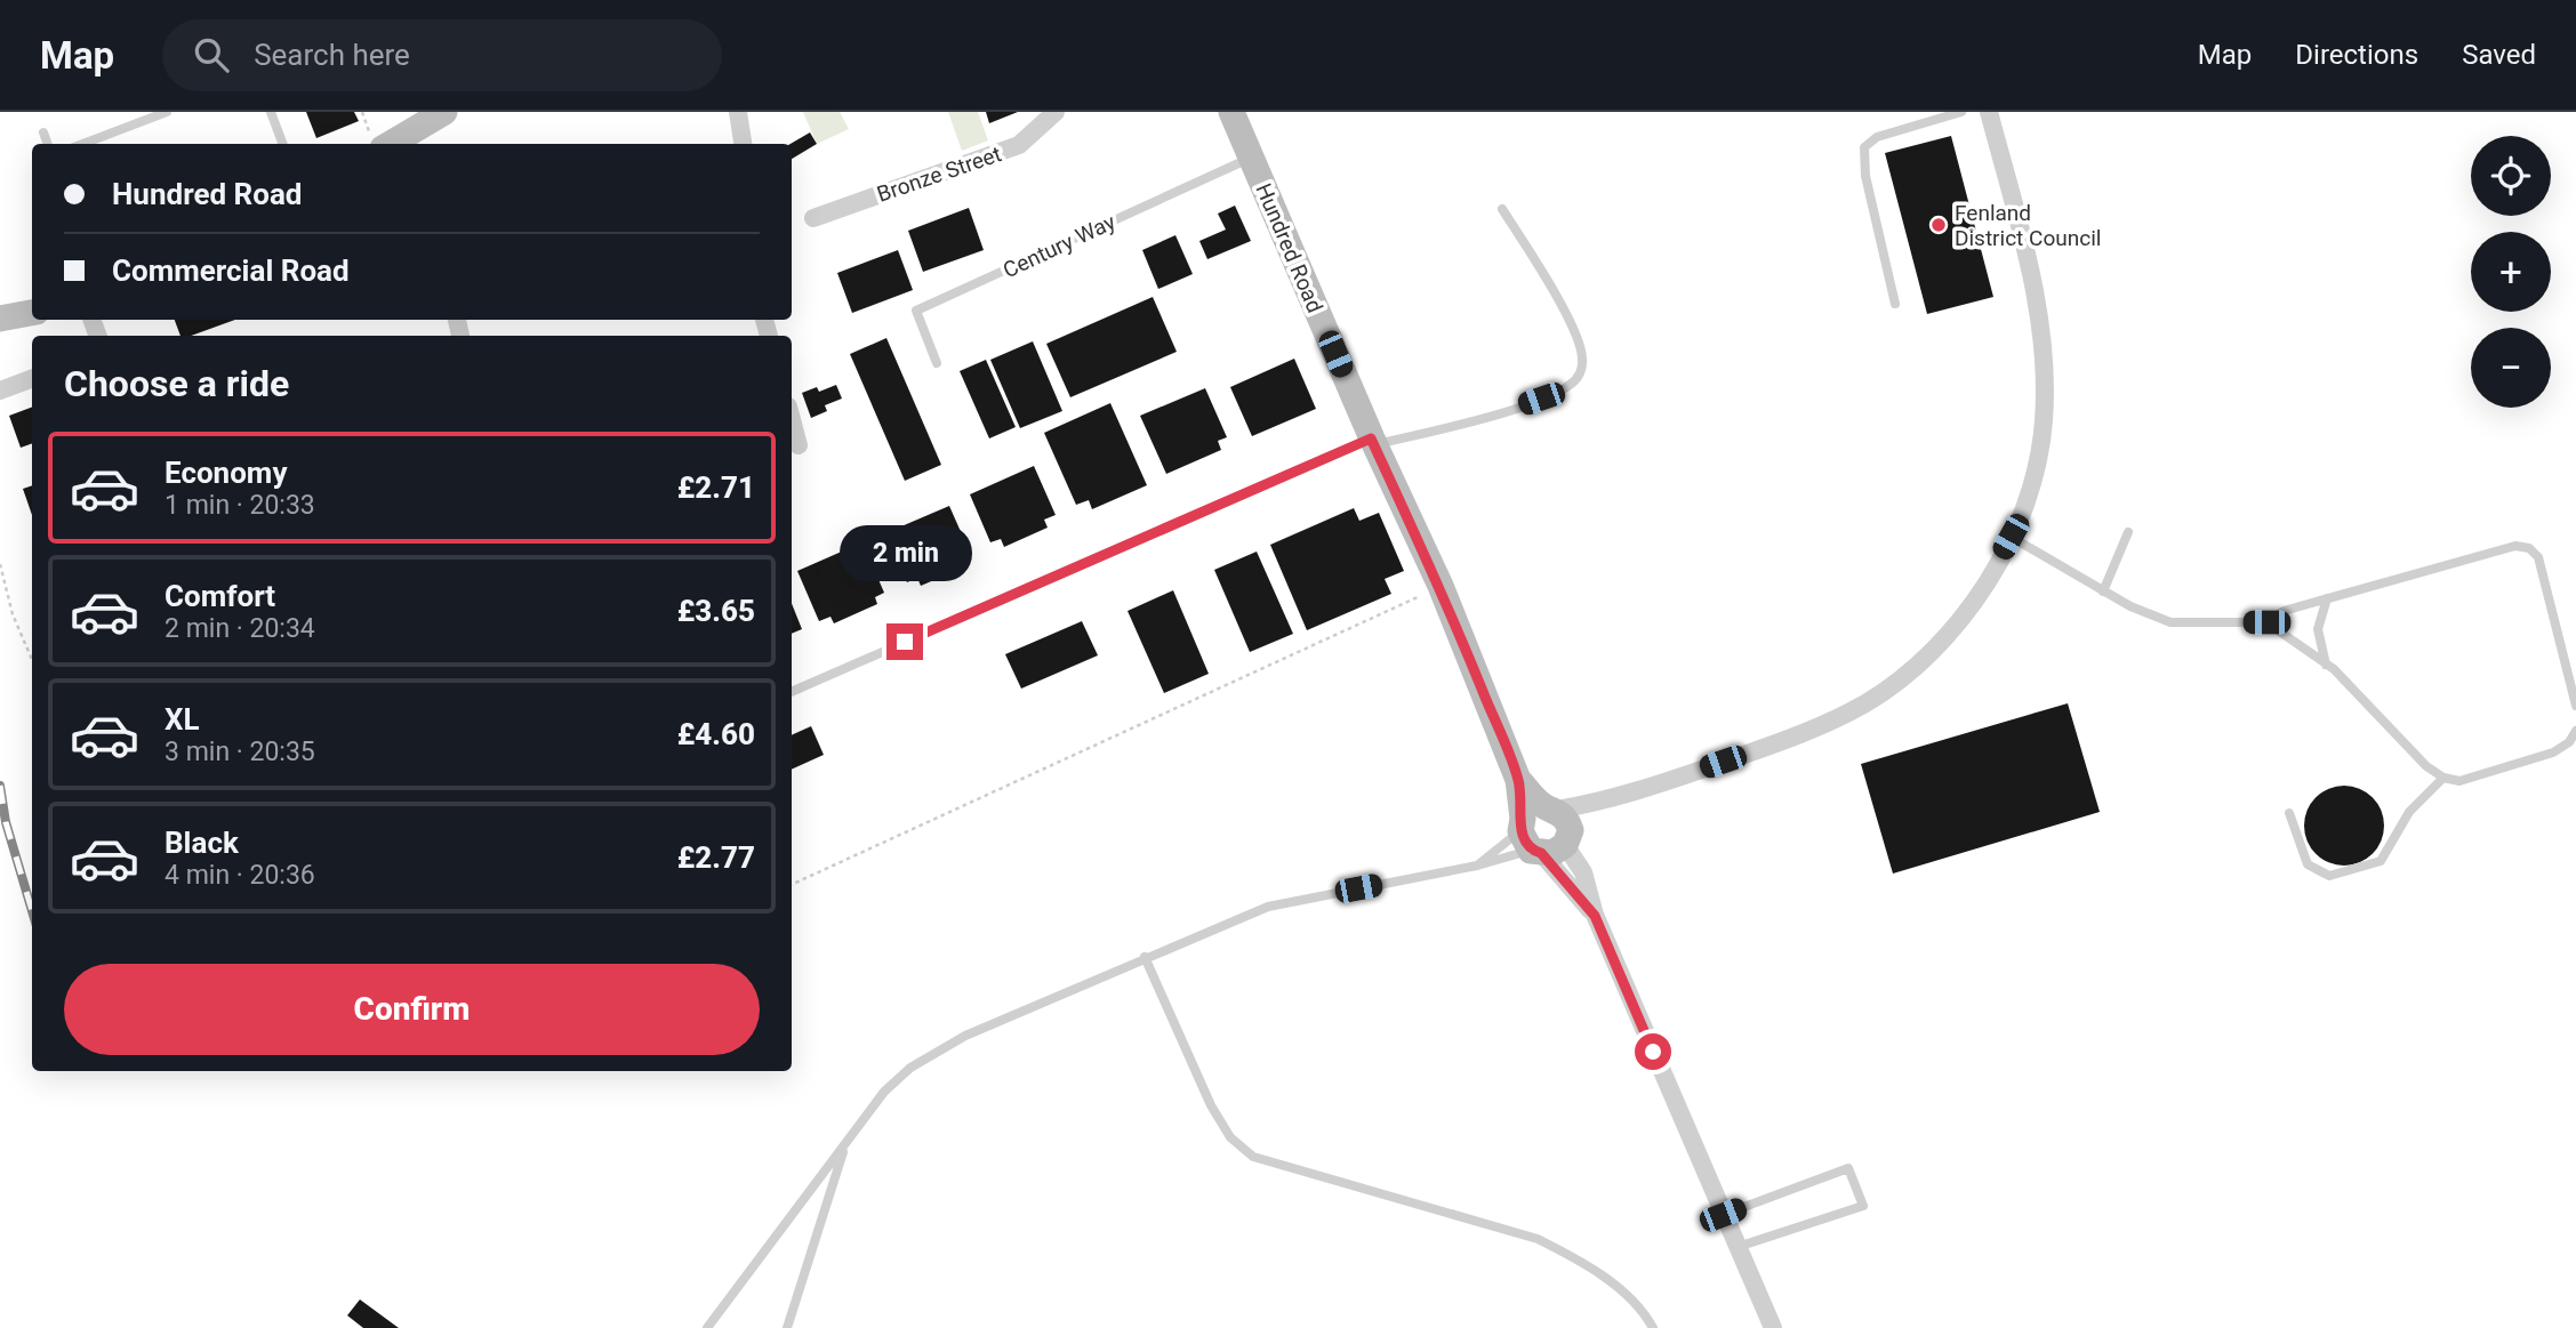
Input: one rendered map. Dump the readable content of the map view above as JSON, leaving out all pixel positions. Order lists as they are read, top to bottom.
{
  "streets": {
    "street": ["Bronze Street", "Hundred Road"],
    "lane": ["Century Way"]
  },
  "crossings": [
    ["Century Way", "Hundred Road"]
  ],
  "places": ["Fenland District Council"],
  "page": {
    "header": "Map",
    "search": "Search here",
    "nav": ["Map", "Directions", "Saved"],
    "map_buttons": ["+", "−"],
    "banner": ["Hundred Road", "Commercial Road"],
    "heading": "Choose a ride",
    "list": [
      {
        "name": "Economy",
        "note": "1 min · 20:33",
        "value": "£2.71"
      },
      {
        "name": "Comfort",
        "note": "2 min · 20:34",
        "value": "£3.65"
      },
      {
        "name": "XL",
        "note": "3 min · 20:35",
        "value": "£4.60"
      },
      {
        "name": "Black",
        "note": "4 min · 20:36",
        "value": "£2.77"
      }
    ],
    "bubble": "2 min",
    "buttons": "Confirm"
  }
}
